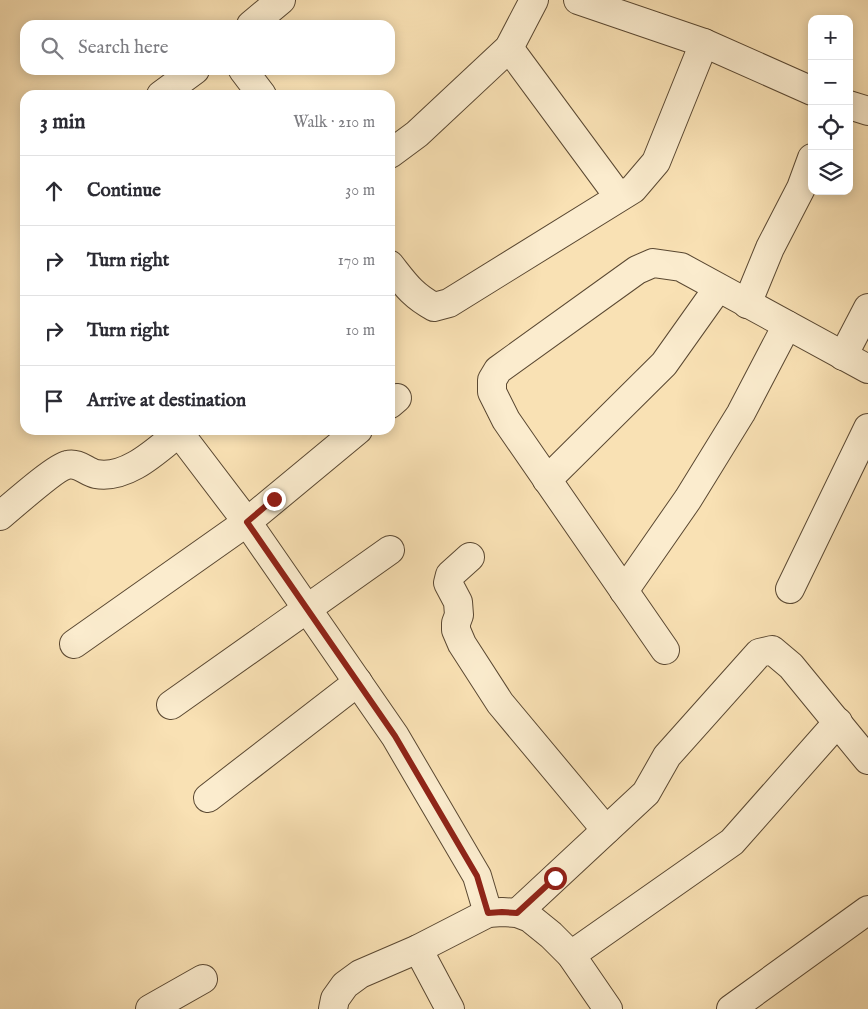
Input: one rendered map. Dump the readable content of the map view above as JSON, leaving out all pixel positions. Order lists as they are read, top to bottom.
{
  "page": {
    "map_buttons": ["+", "−"],
    "search": "Search here",
    "heading": ["3 min", "Walk · 210 m"],
    "list": [
      ["Continue", "30 m"],
      ["Turn right", "170 m"],
      ["Turn right", "10 m"],
      "Arrive at destination"
    ]
  }
}
